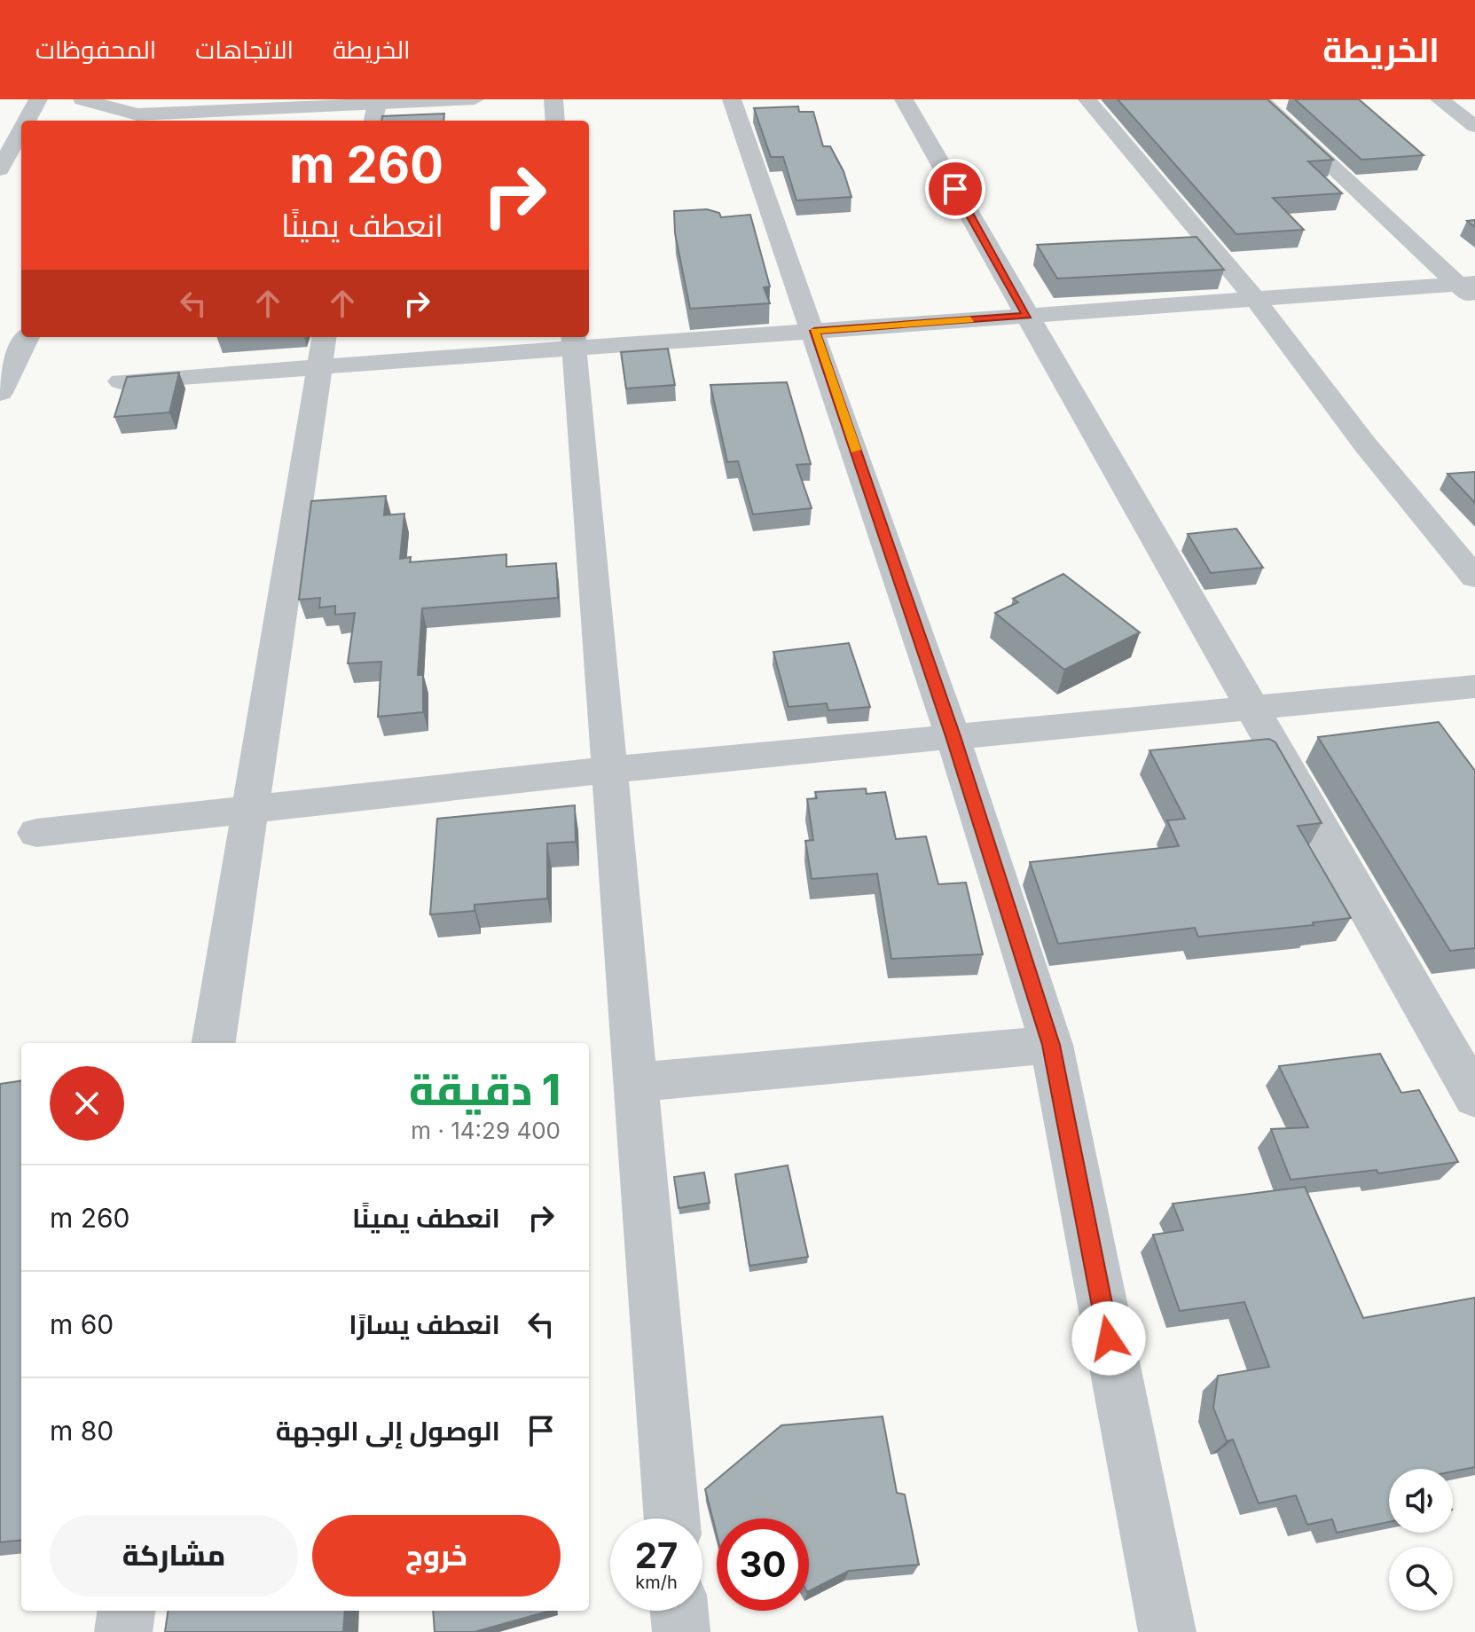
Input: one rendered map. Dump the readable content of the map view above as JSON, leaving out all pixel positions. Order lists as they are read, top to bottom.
{
  "page": {
    "header": "الخريطة",
    "nav": ["الخريطة", "الاتجاهات", "المحفوظات"],
    "turn": ["260 m", "انعطف يمينًا"],
    "heading": ["1 دقيقة", "400 m · 14:29"],
    "list": [
      {
        "name": "انعطف يمينًا",
        "value": "260 m"
      },
      {
        "name": "انعطف يسارًا",
        "value": "60 m"
      },
      {
        "name": "الوصول إلى الوجهة",
        "value": "80 m"
      }
    ],
    "buttons": ["خروج", "مشاركة"],
    "speed": "27 km/h",
    "limit": "30"
  }
}
